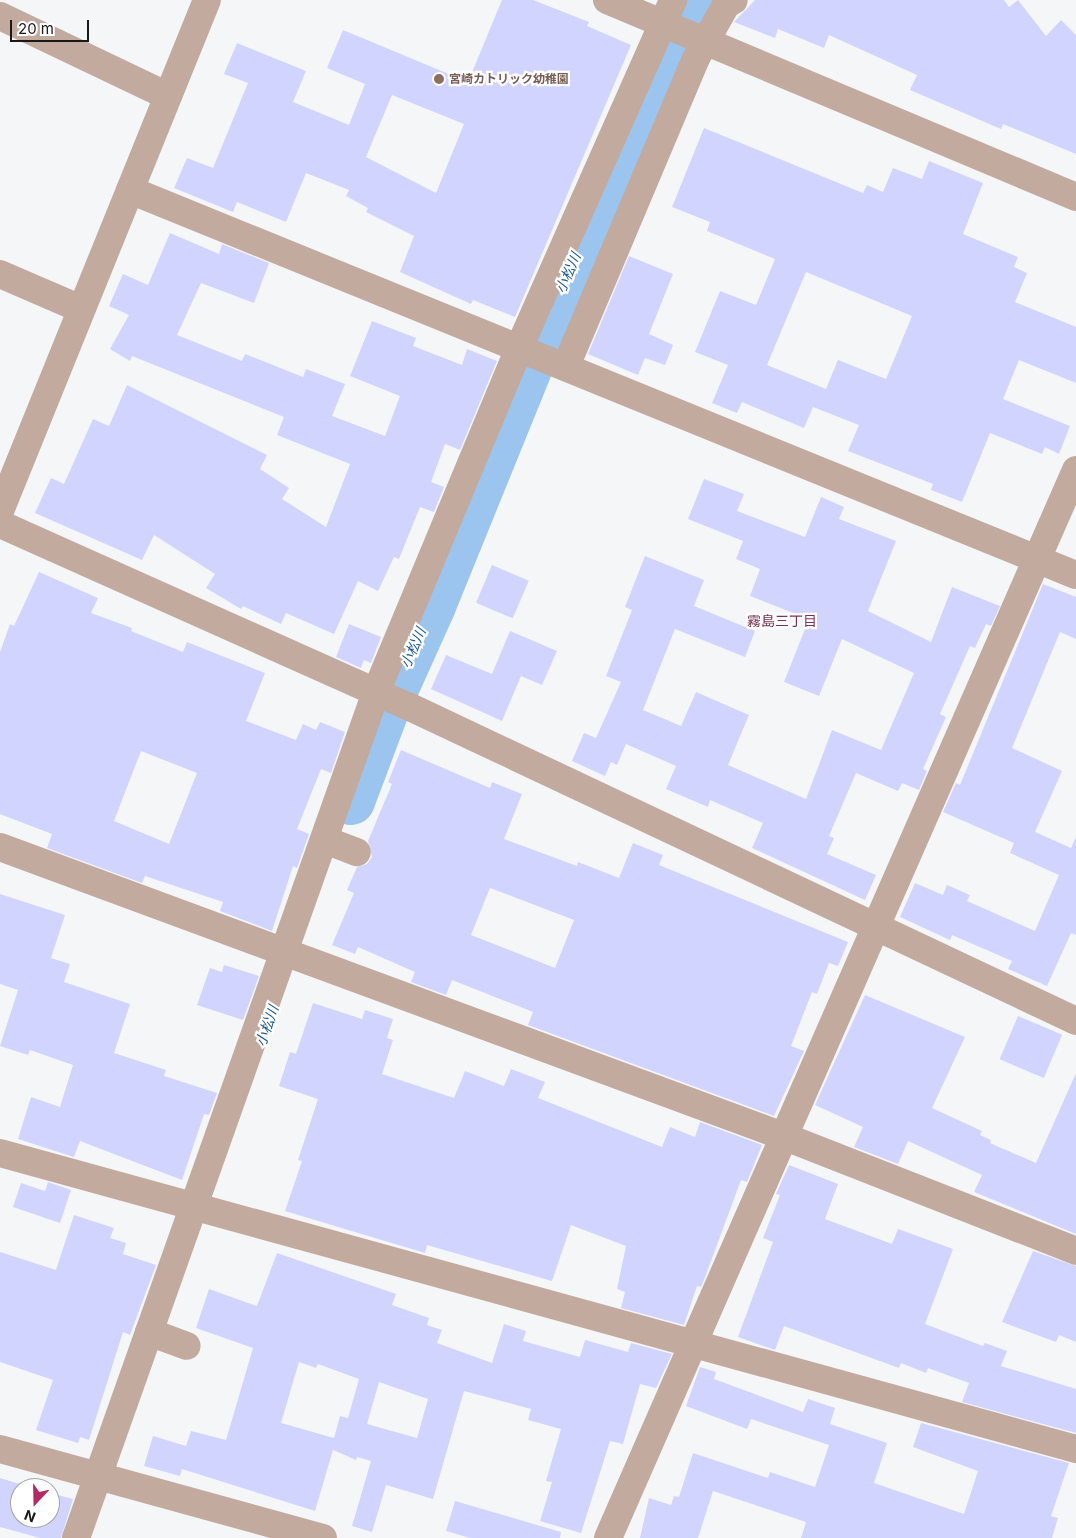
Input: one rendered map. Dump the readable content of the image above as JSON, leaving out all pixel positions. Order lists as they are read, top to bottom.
{
  "districts": ["霧島三丁目"],
  "water": ["小松川"],
  "places": ["宮崎カトリック幼稚園"],
  "scale_bar": "20 m",
  "north": "bottom"
}
